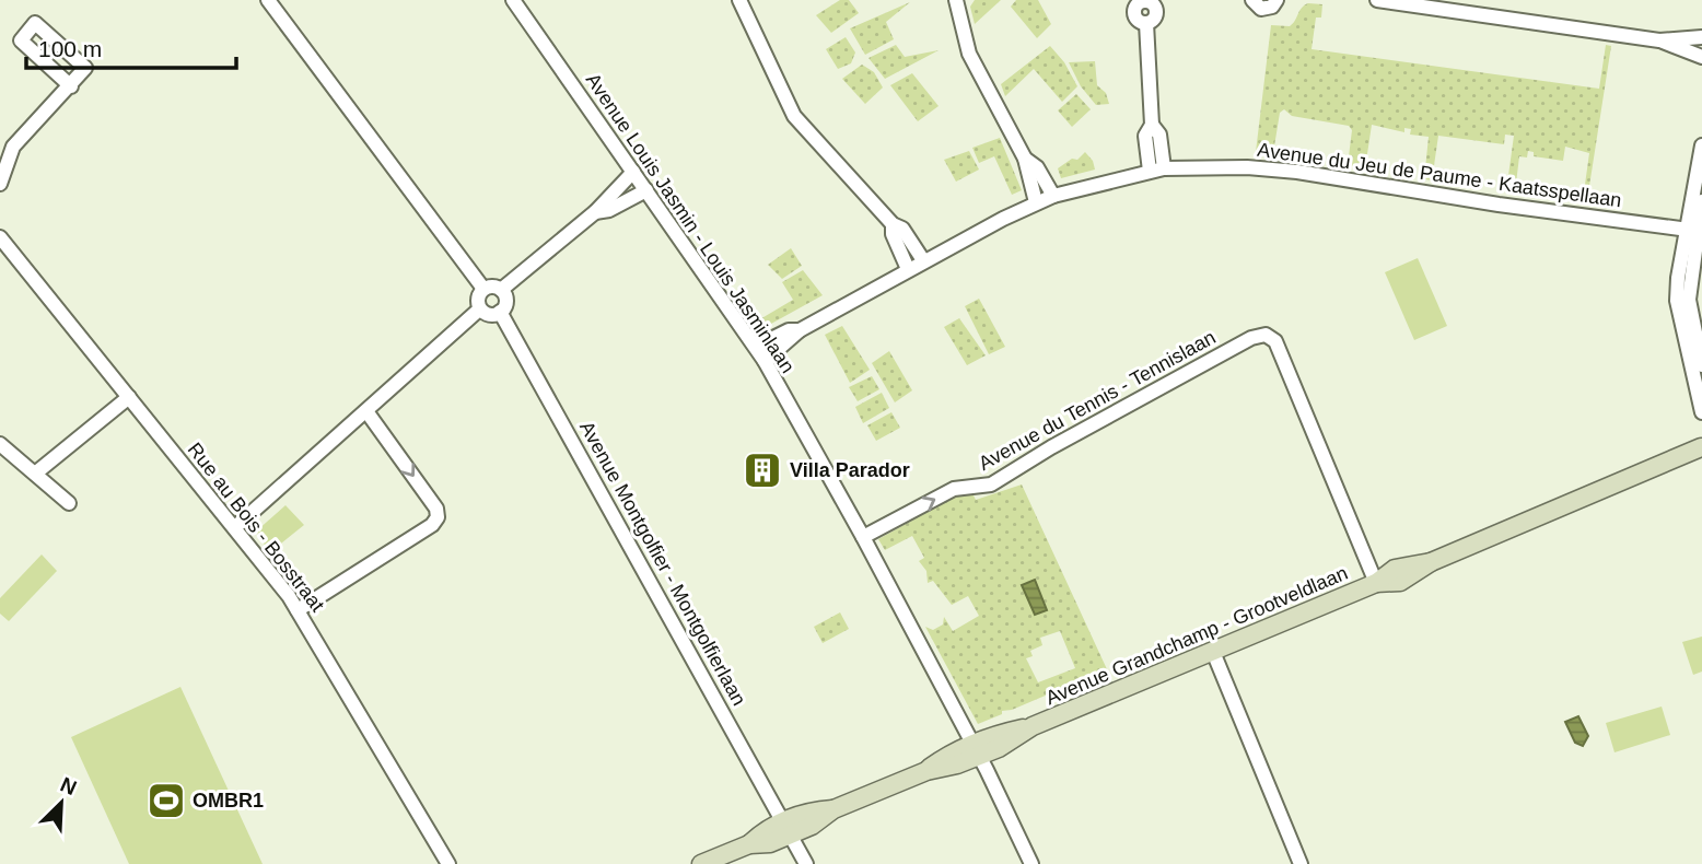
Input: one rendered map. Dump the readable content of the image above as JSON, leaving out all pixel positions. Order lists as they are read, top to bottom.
{
  "streets": {
    "street": [
      "Avenue du Jeu de Paume - Kaatsspellaan",
      "Avenue Louis Jasmin - Louis Jasminlaan",
      "Avenue du Tennis - Tennislaan",
      "Rue au Bois - Bosstraat",
      "Avenue Montgolfier - Montgolfierlaan",
      "Avenue Grandchamp - Grootveldlaan"
    ]
  },
  "crossings": [
    ["Avenue du Jeu de Paume - Kaatsspellaan", "Avenue Louis Jasmin - Louis Jasminlaan"],
    ["Avenue Louis Jasmin - Louis Jasminlaan", "Avenue du Tennis - Tennislaan"],
    ["Avenue Louis Jasmin - Louis Jasminlaan", "Avenue Grandchamp - Grootveldlaan"],
    ["Avenue du Tennis - Tennislaan", "Avenue Grandchamp - Grootveldlaan"],
    ["Avenue Montgolfier - Montgolfierlaan", "Avenue Grandchamp - Grootveldlaan"]
  ],
  "places": {
    "building": ["Villa Parador"],
    "sports": ["OMBR1"]
  },
  "scale_bar": "100 m",
  "north": "top right"
}
